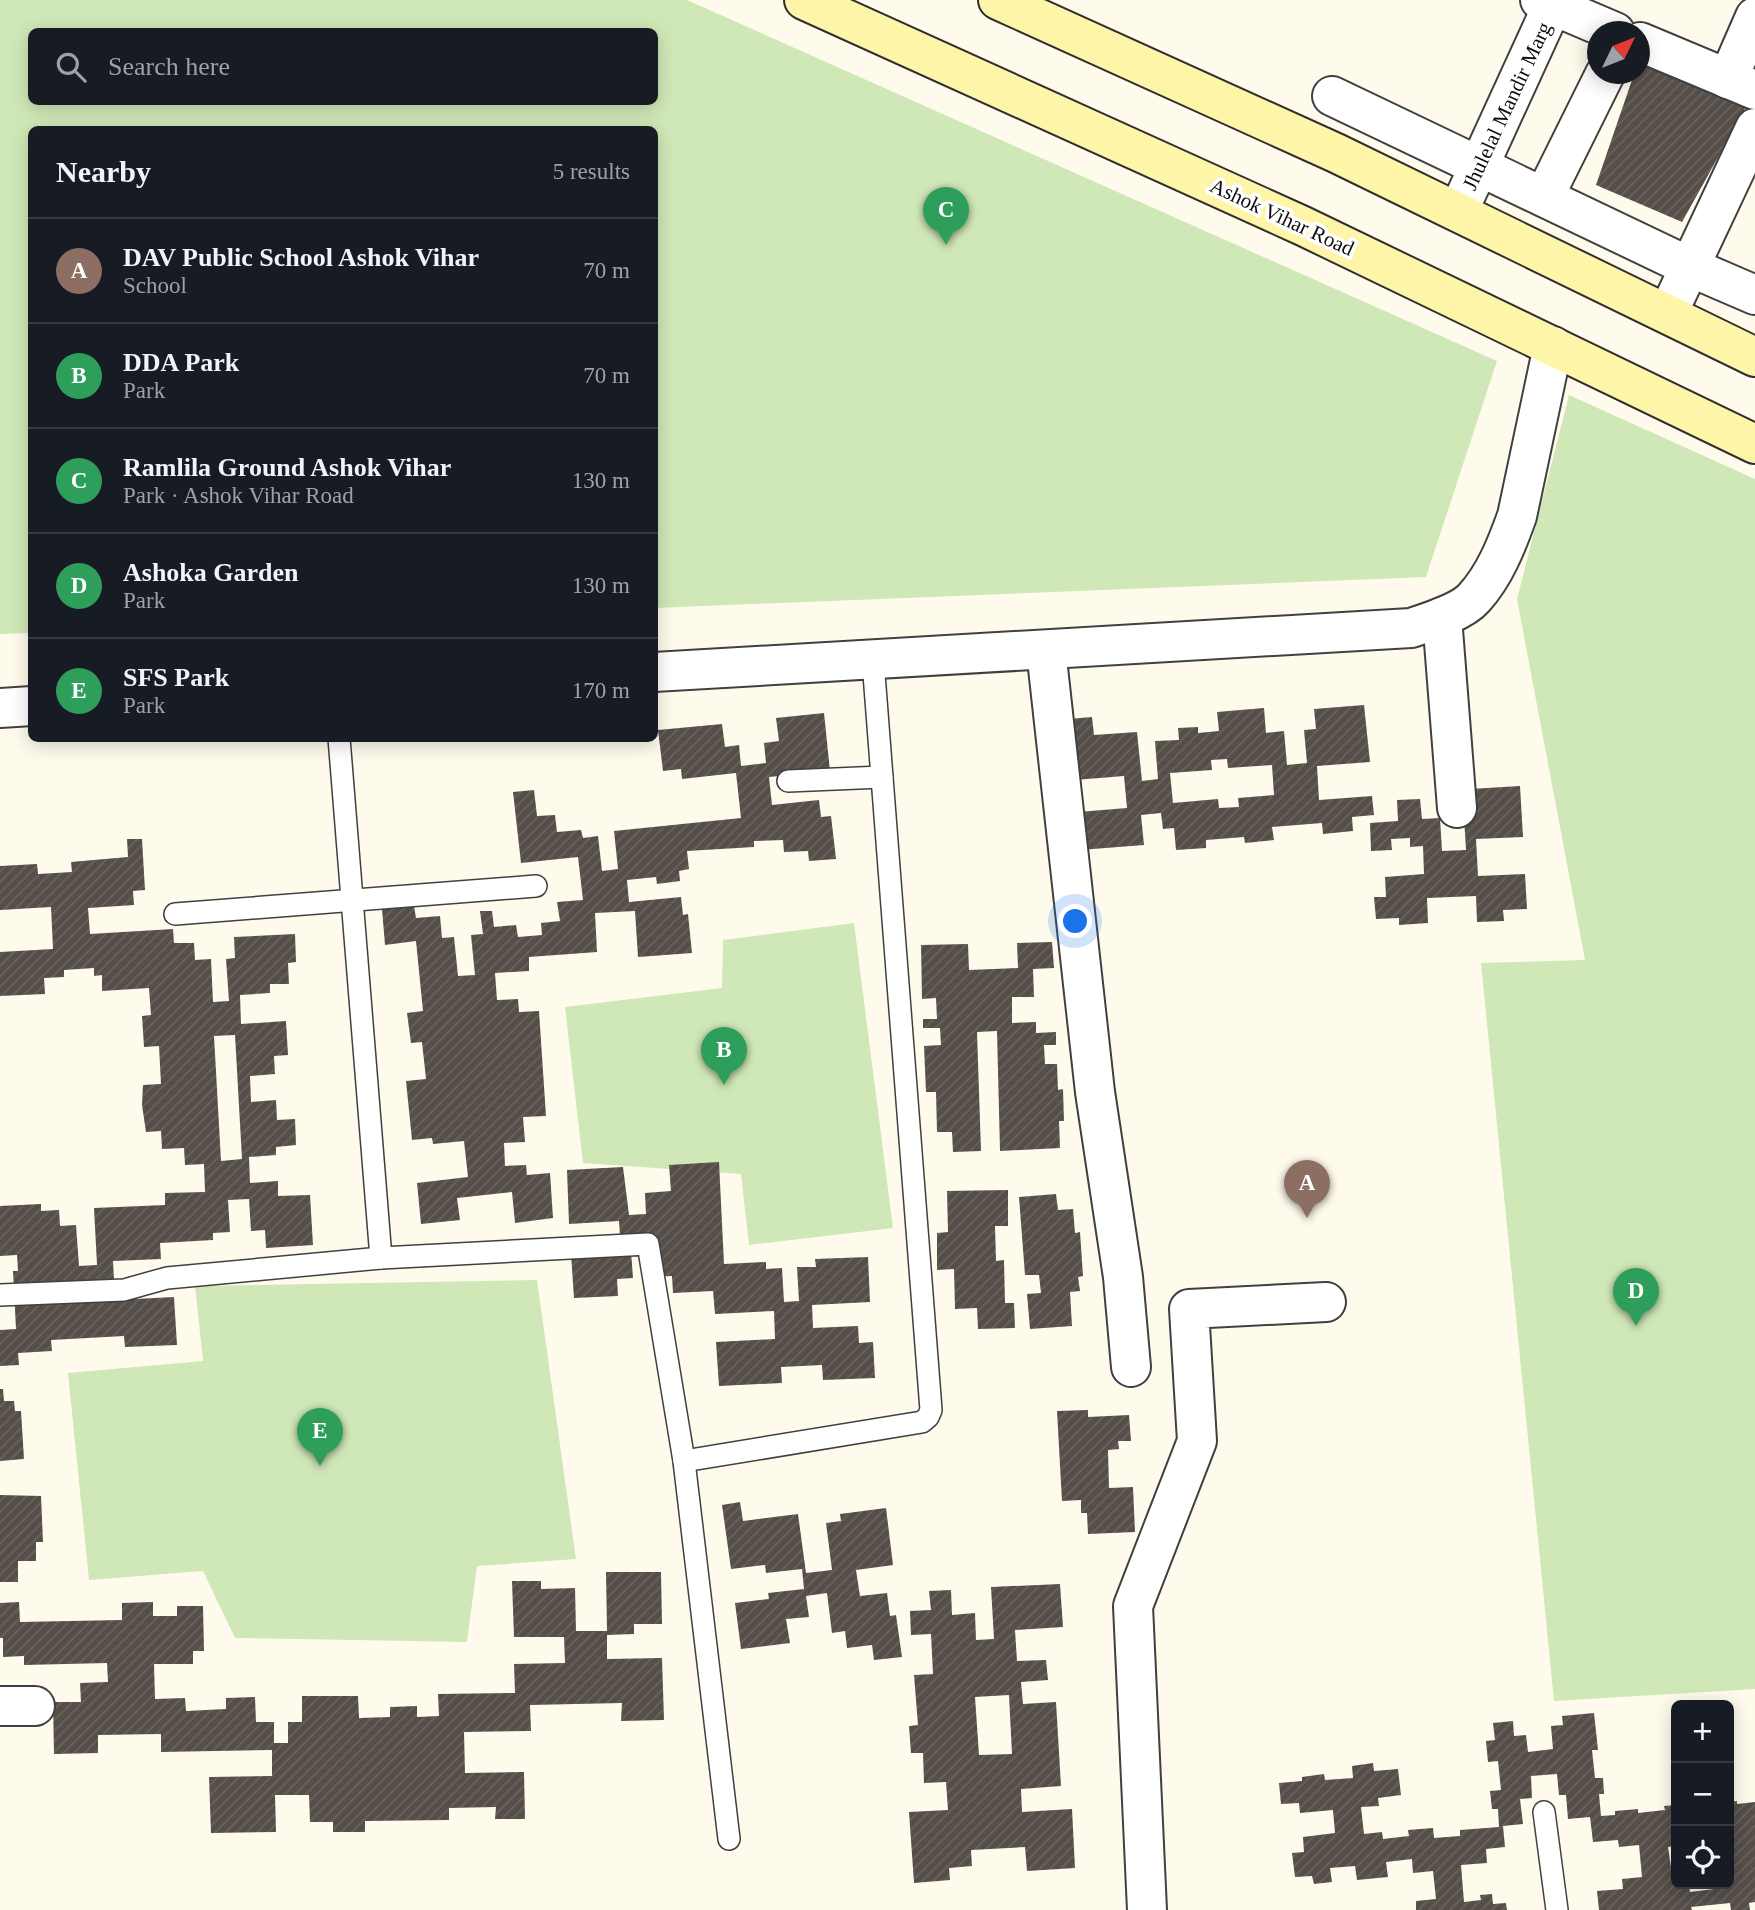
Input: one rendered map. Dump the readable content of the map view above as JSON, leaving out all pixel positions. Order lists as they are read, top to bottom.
{
  "streets": {
    "main road": ["Ashok Vihar Road"],
    "street": ["Jhulelal Mandir Marg"]
  },
  "north": "top right",
  "page": {
    "search": "Search here",
    "heading": ["Nearby", "5 results"],
    "pins": [
      "C",
      "B",
      "A",
      "D",
      "E"
    ],
    "list": [
      {
        "mark": "A",
        "name": "DAV Public School Ashok Vihar",
        "note": "School",
        "value": "70 m"
      },
      {
        "mark": "B",
        "name": "DDA Park",
        "note": "Park",
        "value": "70 m"
      },
      {
        "mark": "C",
        "name": "Ramlila Ground Ashok Vihar",
        "note": "Park · Ashok Vihar Road",
        "value": "130 m"
      },
      {
        "mark": "D",
        "name": "Ashoka Garden",
        "note": "Park",
        "value": "130 m"
      },
      {
        "mark": "E",
        "name": "SFS Park",
        "note": "Park",
        "value": "170 m"
      }
    ],
    "map_buttons": ["+", "−"]
  }
}
